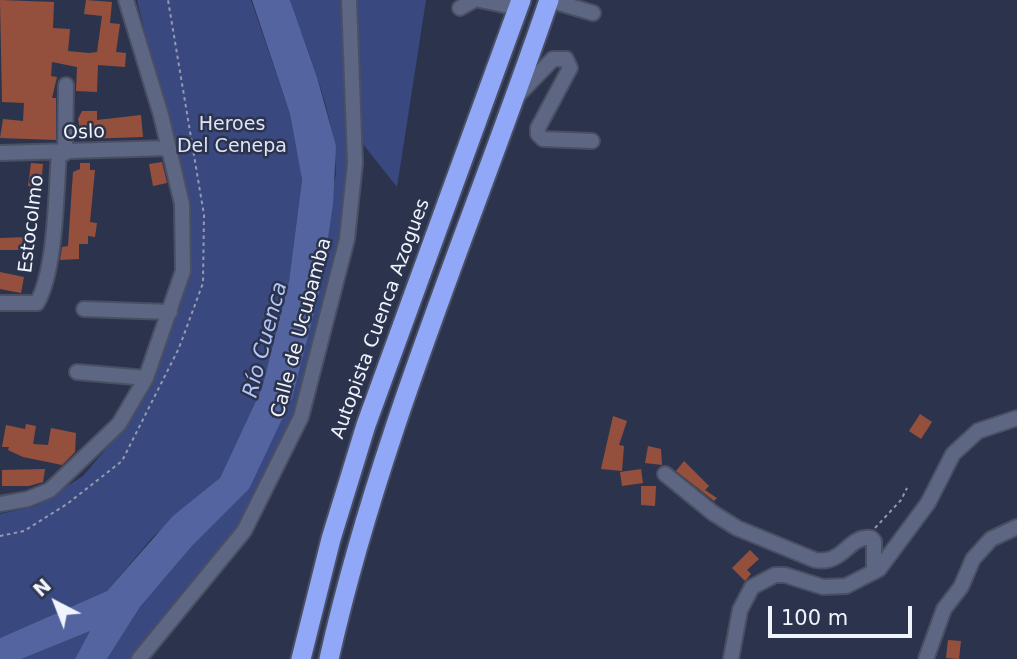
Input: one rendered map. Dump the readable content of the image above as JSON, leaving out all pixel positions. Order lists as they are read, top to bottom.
{
  "streets": {
    "highway": ["Autopista Cuenca Azogues"],
    "street": ["Oslo", "Estocolmo", "Calle de Ucubamba"]
  },
  "crossings": [
    ["Oslo", "Estocolmo"]
  ],
  "water": ["Río Cuenca"],
  "parks": ["Heroes Del Cenepa"],
  "scale_bar": "100 m",
  "north": "top left"
}
